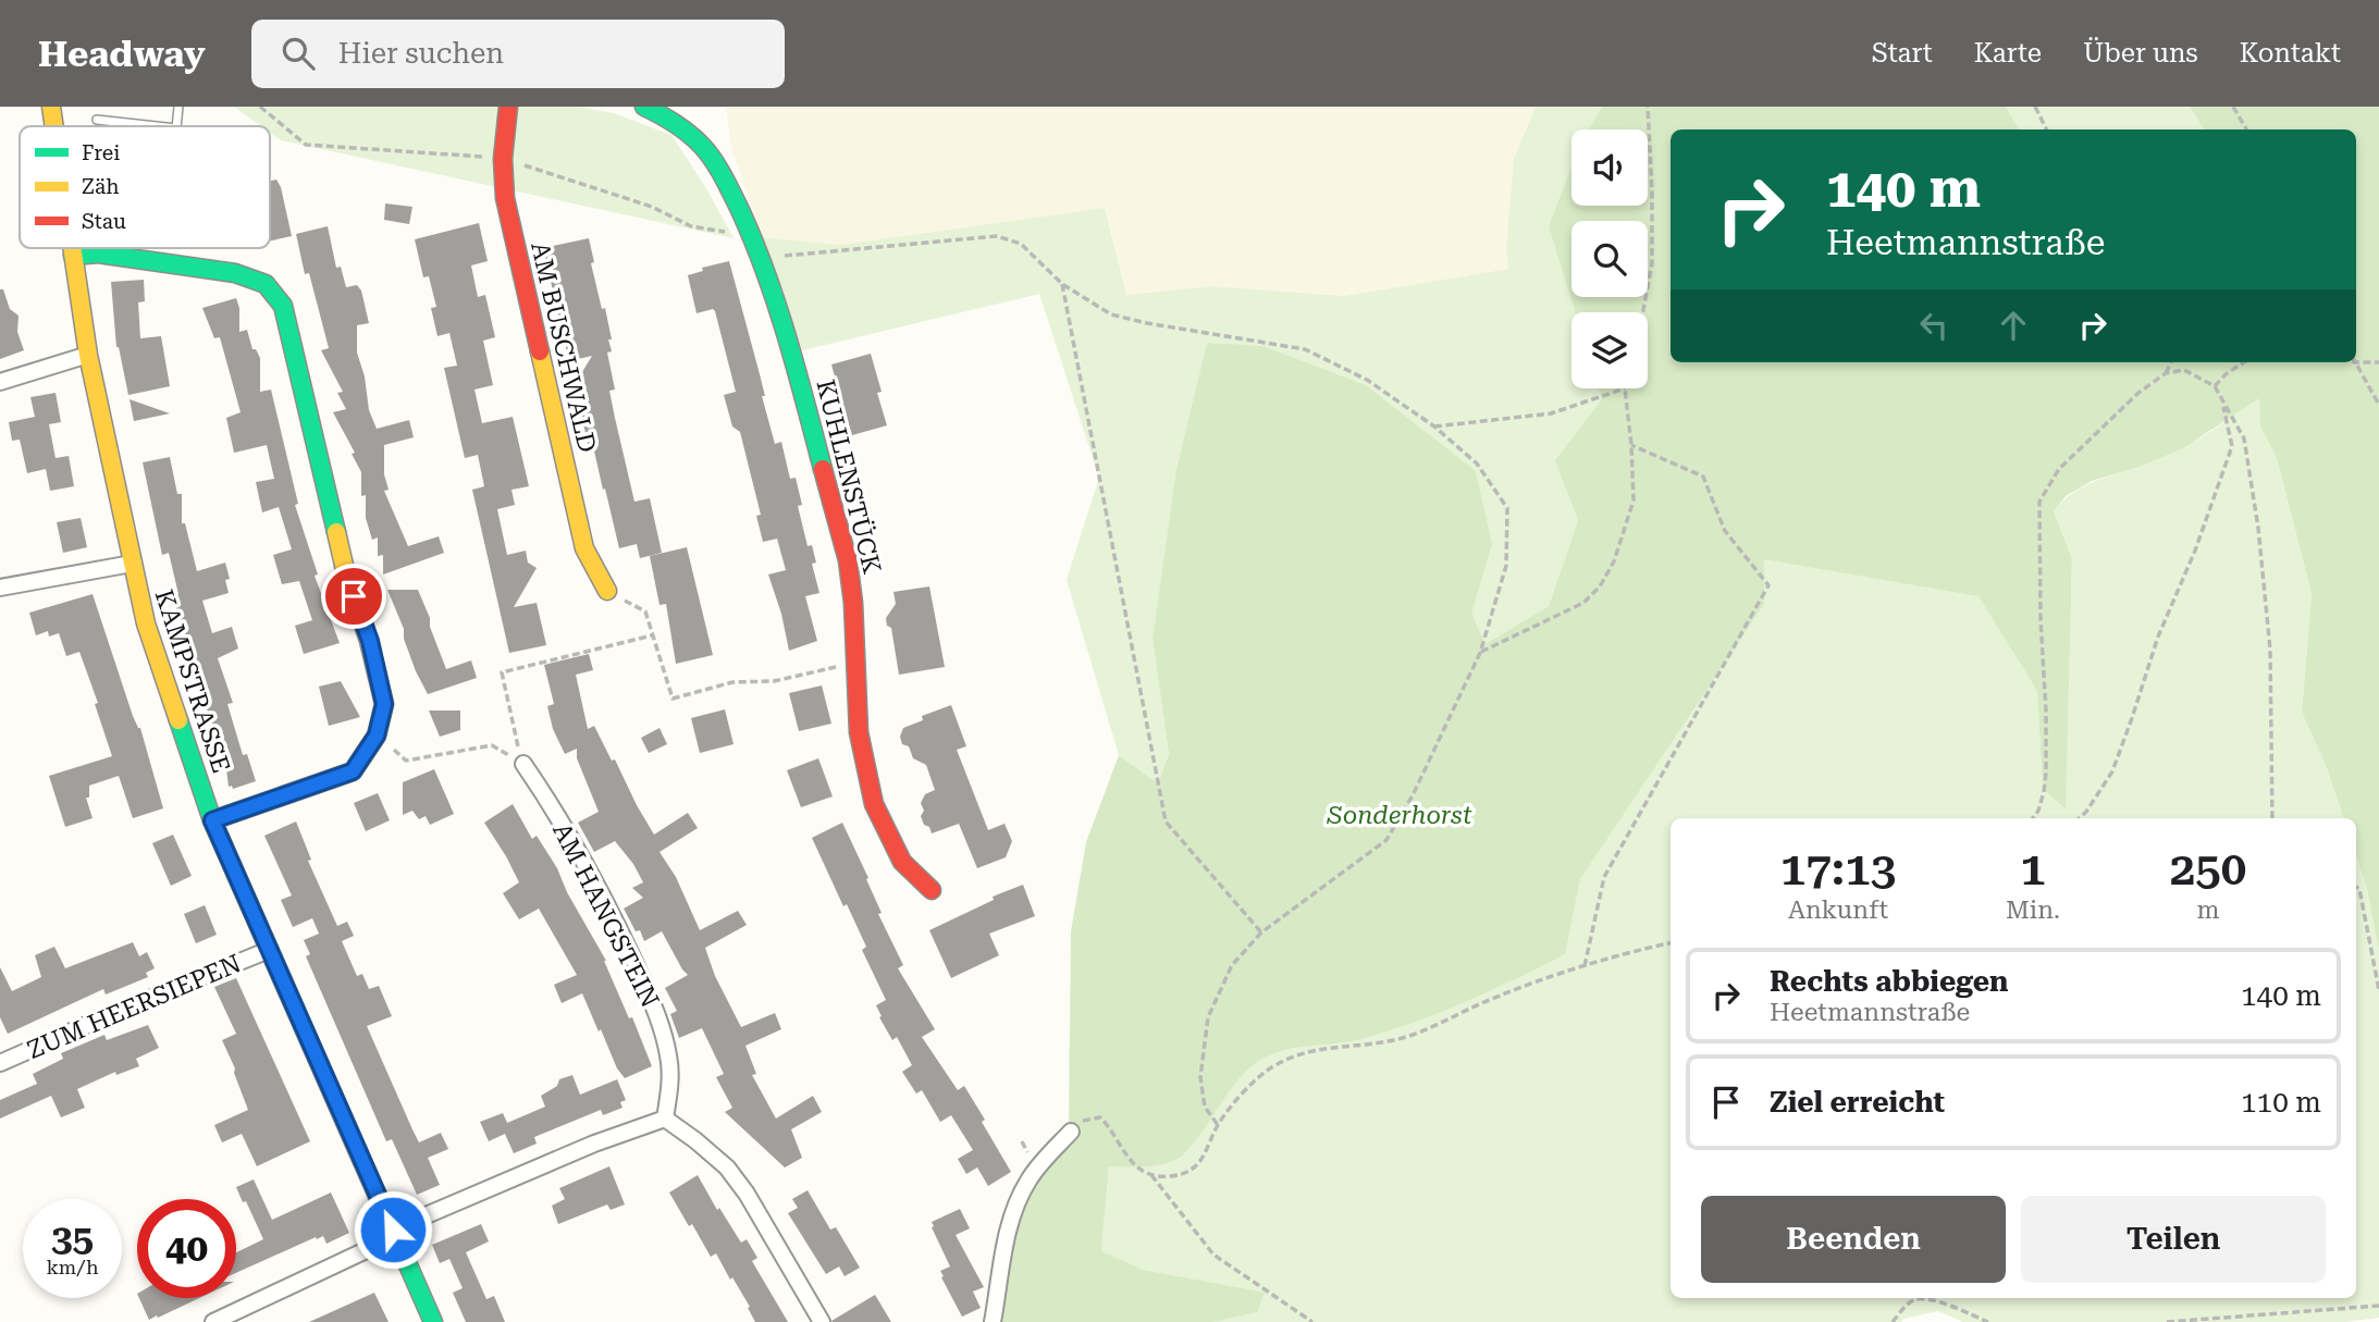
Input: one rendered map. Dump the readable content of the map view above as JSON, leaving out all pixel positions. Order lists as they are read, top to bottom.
{
  "streets": {
    "street": [
      "AM BUSCHWALD",
      "KUHLENSTÜCK",
      "KAMPSTRASSE",
      "AM HANGSTEIN",
      "ZUM HEERSIEPEN"
    ]
  },
  "crossings": [
    ["KAMPSTRASSE", "ZUM HEERSIEPEN"]
  ],
  "parks": ["Sonderhorst"],
  "legend": ["Frei", "Zäh", "Stau"],
  "page": {
    "header": "Headway",
    "search": "Hier suchen",
    "nav": [
      "Start",
      "Karte",
      "Über uns",
      "Kontakt"
    ],
    "turn": ["140 m", "Heetmannstraße"],
    "eta": [
      "17:13",
      "Ankunft",
      "1",
      "Min.",
      "250",
      "m"
    ],
    "list": [
      {
        "name": "Rechts abbiegen",
        "note": "Heetmannstraße",
        "value": "140 m"
      },
      {
        "name": "Ziel erreicht",
        "value": "110 m"
      }
    ],
    "buttons": ["Beenden", "Teilen"],
    "speed": "35 km/h",
    "limit": "40"
  }
}
